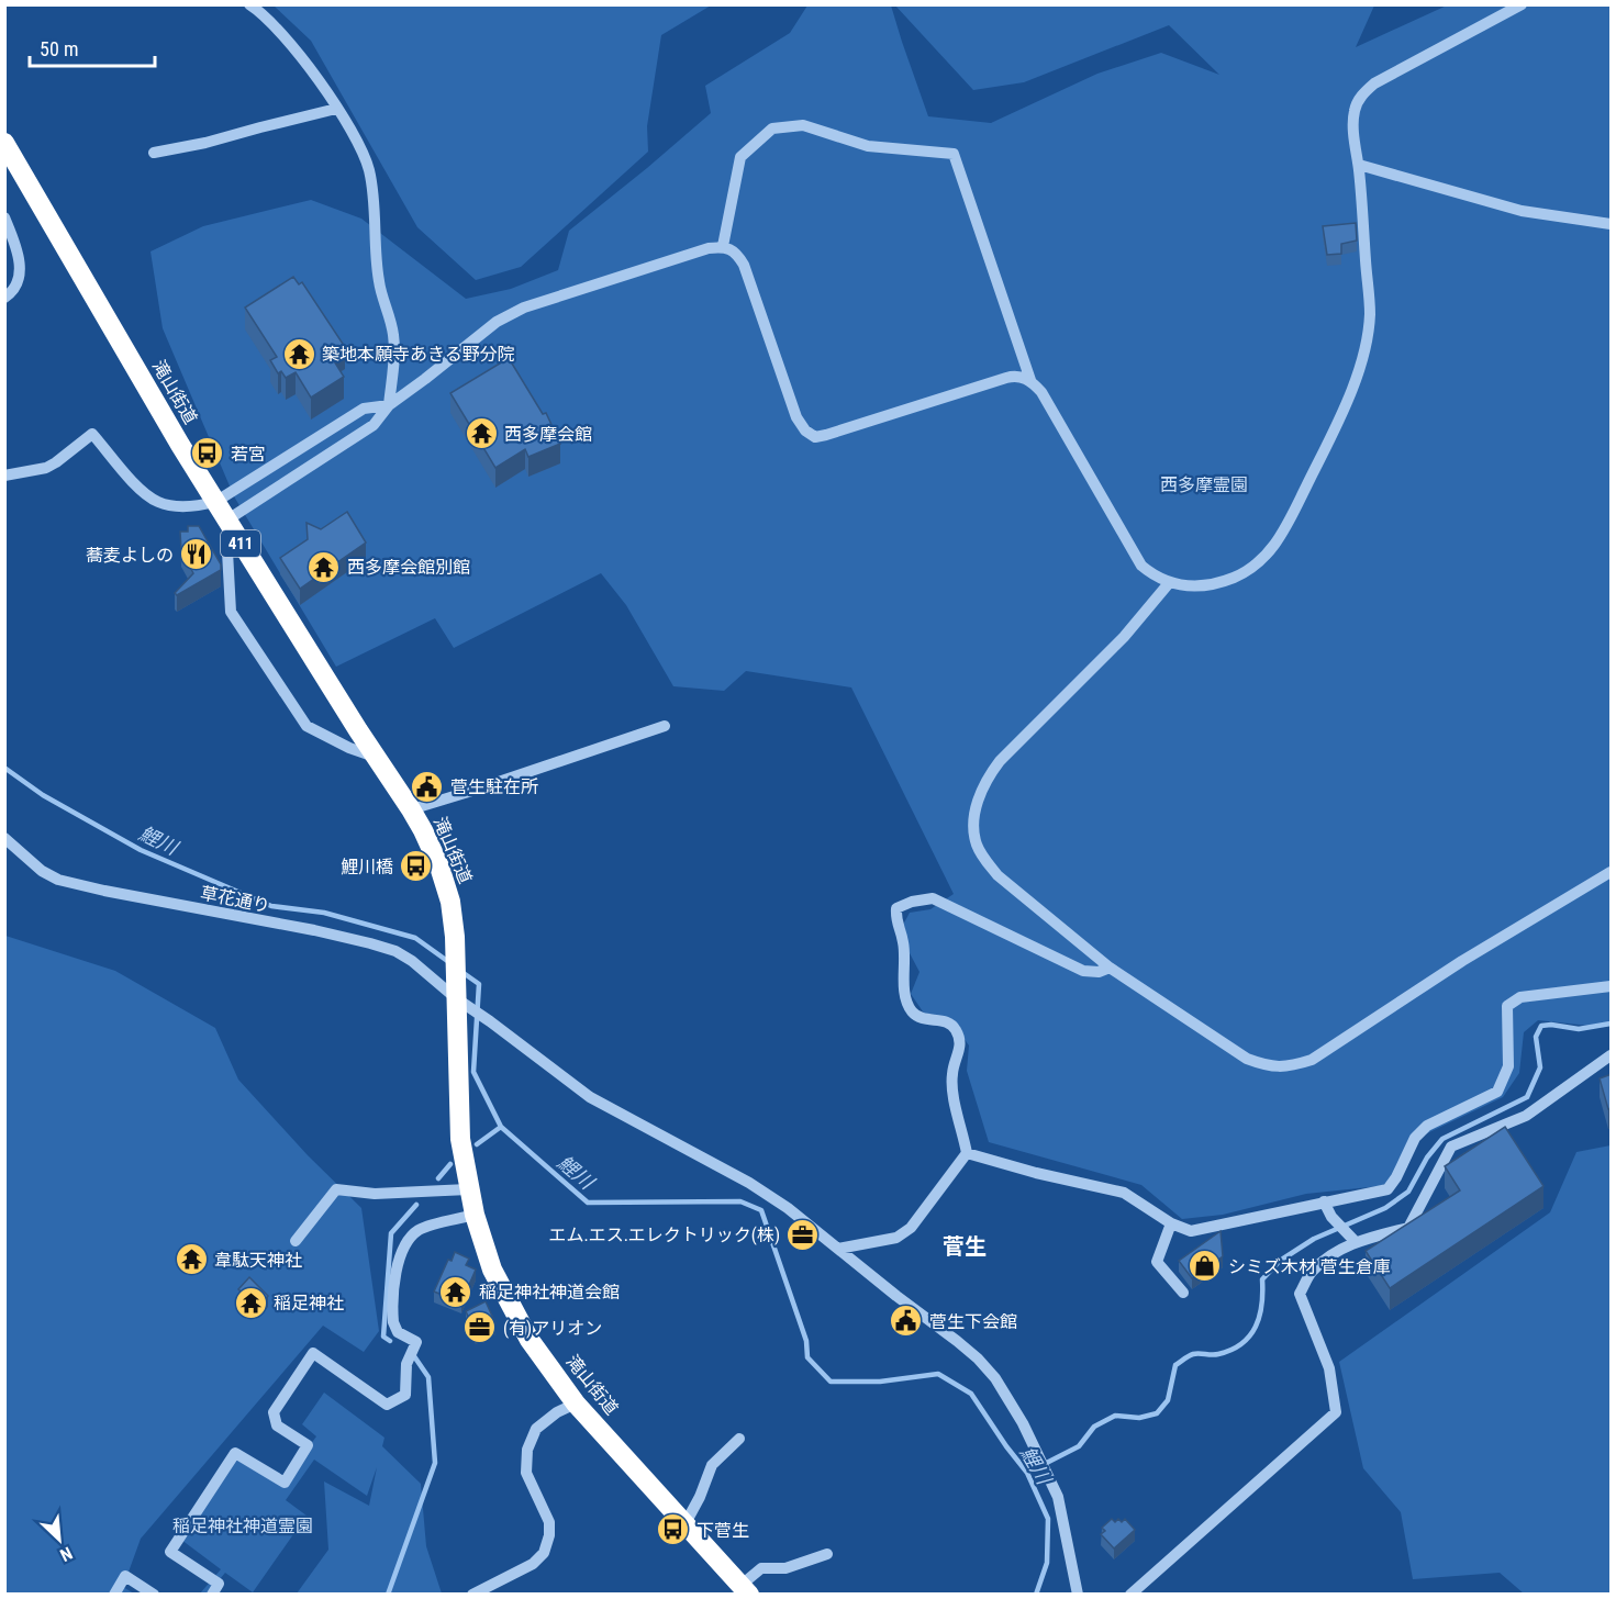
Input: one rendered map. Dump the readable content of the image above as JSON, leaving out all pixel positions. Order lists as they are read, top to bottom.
{
  "streets": {
    "highway": ["滝山街道", "411"],
    "street": ["草花通り"]
  },
  "crossings": [
    ["滝山街道", "草花通り"]
  ],
  "districts": ["菅生"],
  "water": ["鯉川"],
  "parks": ["西多摩霊園", "稲足神社神道霊園"],
  "places": {
    "temple": [
      "築地本願寺あきる野分院",
      "西多摩会館",
      "西多摩会館別館",
      "韋駄天神社",
      "稲足神社神道会館",
      "稲足神社"
    ],
    "bus stop": ["若宮", "鯉川橋", "下菅生"],
    "restaurant": ["蕎麦よしの"],
    "public building": ["菅生駐在所", "菅生下会館"],
    "office": ["エム.エス.エレクトリック(株)", "(有)アリオン"],
    "shop": ["シミズ木材 菅生倉庫"]
  },
  "scale_bar": "50 m",
  "north": "bottom right"
}
